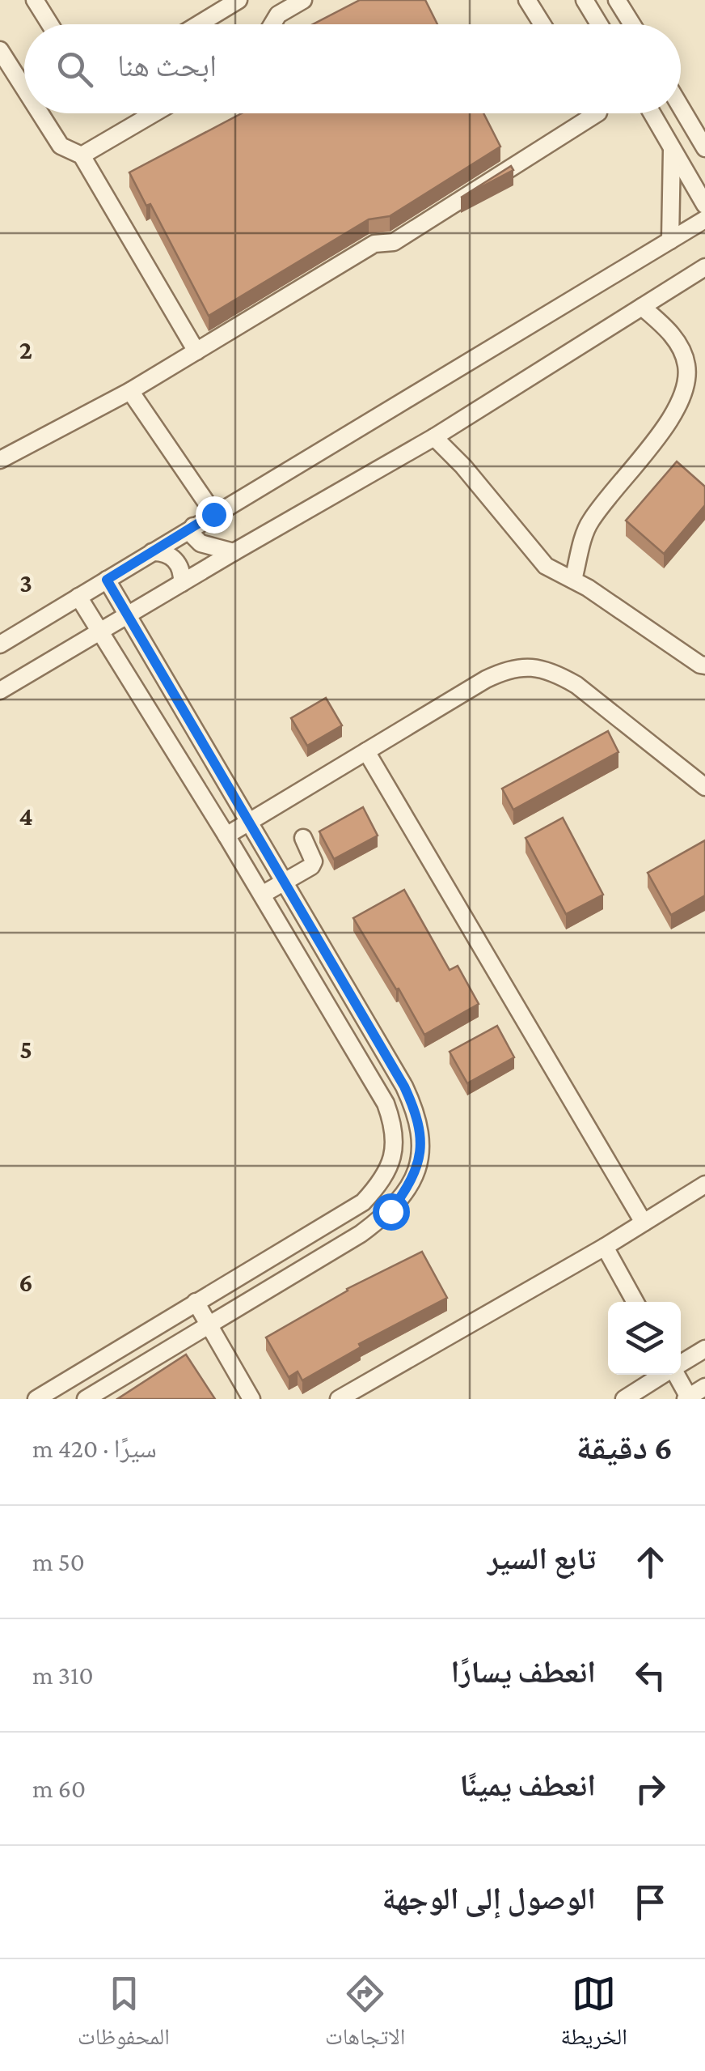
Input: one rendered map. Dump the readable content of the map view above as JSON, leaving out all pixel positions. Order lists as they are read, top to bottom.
{
  "page": {
    "search": "ابحث هنا",
    "heading": ["6 دقيقة", "سيرًا · 420 m"],
    "list": [
      ["تابع السير", "50 m"],
      ["انعطف يسارًا", "310 m"],
      ["انعطف يمينًا", "60 m"],
      "الوصول إلى الوجهة"
    ],
    "nav": ["الخريطة", "الاتجاهات", "المحفوظات"]
  },
  "grid": {
    "rows": [
      "2",
      "3",
      "4",
      "5",
      "6"
    ]
  }
}
